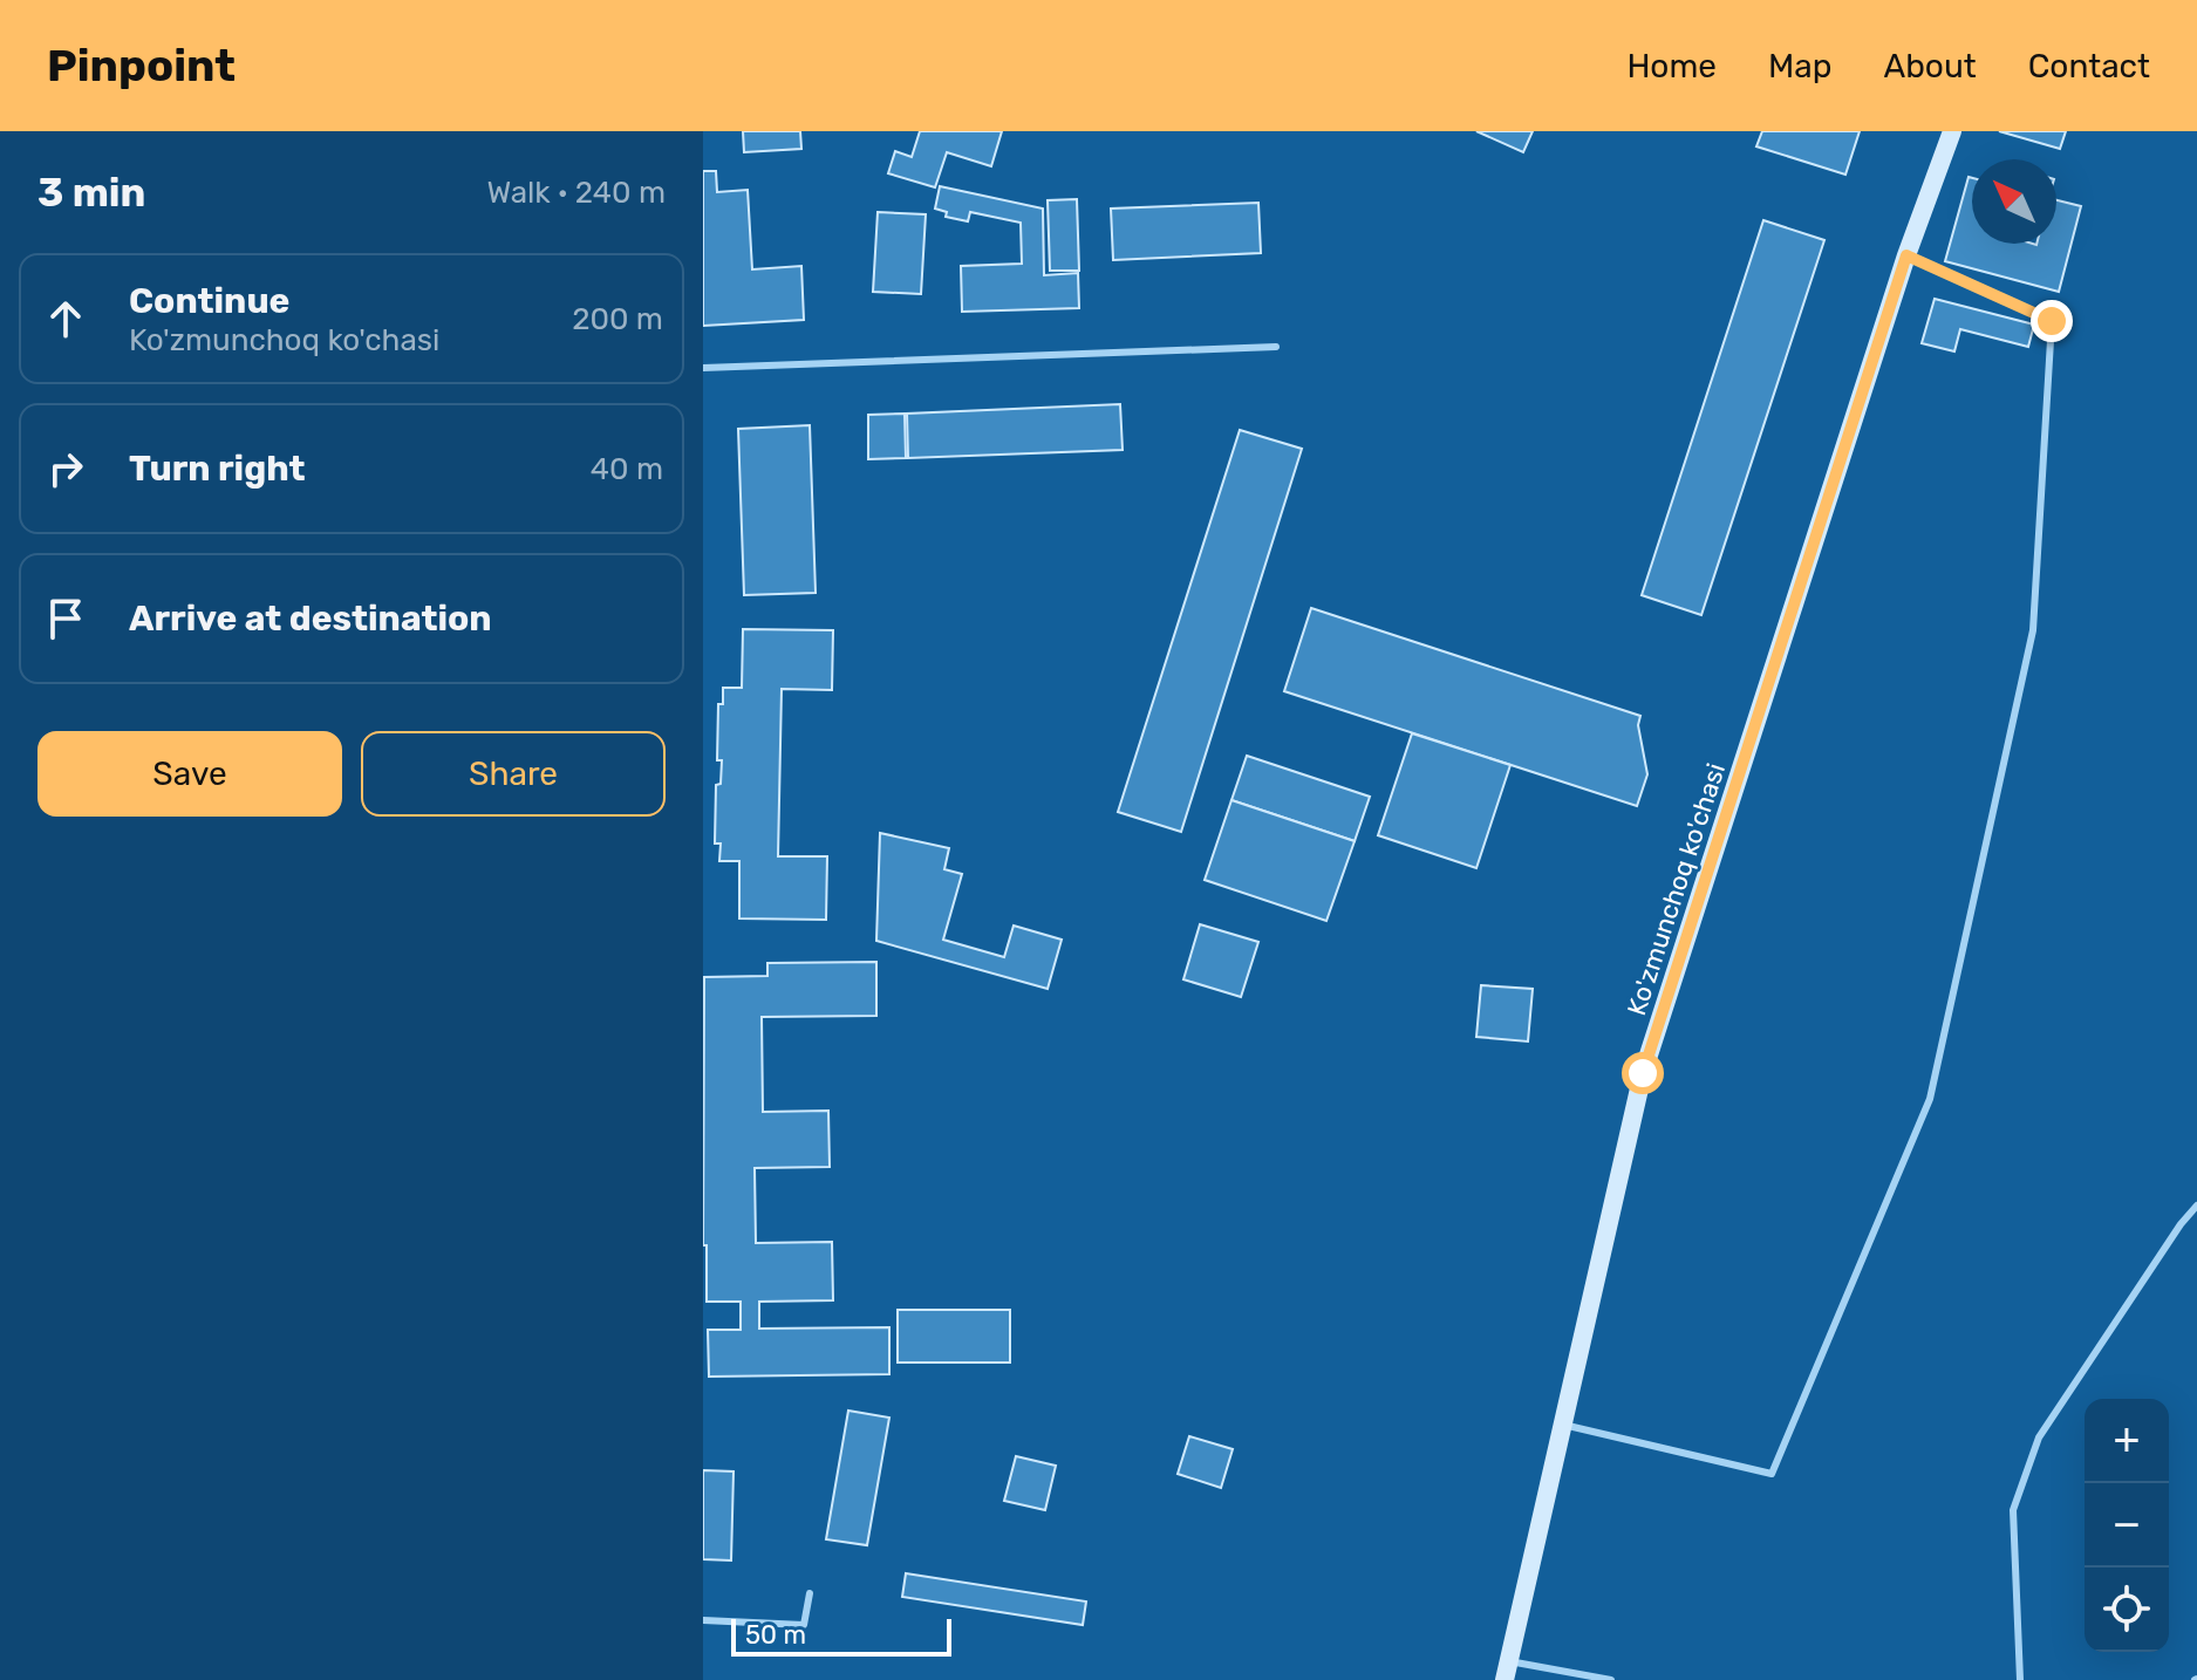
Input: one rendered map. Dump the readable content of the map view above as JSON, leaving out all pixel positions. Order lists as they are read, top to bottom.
{
  "streets": {
    "street": ["Ko'zmunchoq ko'chasi"]
  },
  "scale_bar": "50 m",
  "north": "top left",
  "page": {
    "header": "Pinpoint",
    "nav": [
      "Home",
      "Map",
      "About",
      "Contact"
    ],
    "heading": ["3 min", "Walk · 240 m"],
    "list": [
      ["Continue", "Ko'zmunchoq ko'chasi", "200 m"],
      ["Turn right", "40 m"],
      "Arrive at destination"
    ],
    "buttons": ["Save", "Share"],
    "map_buttons": ["+", "−"],
    "scale": "50 m"
  }
}
